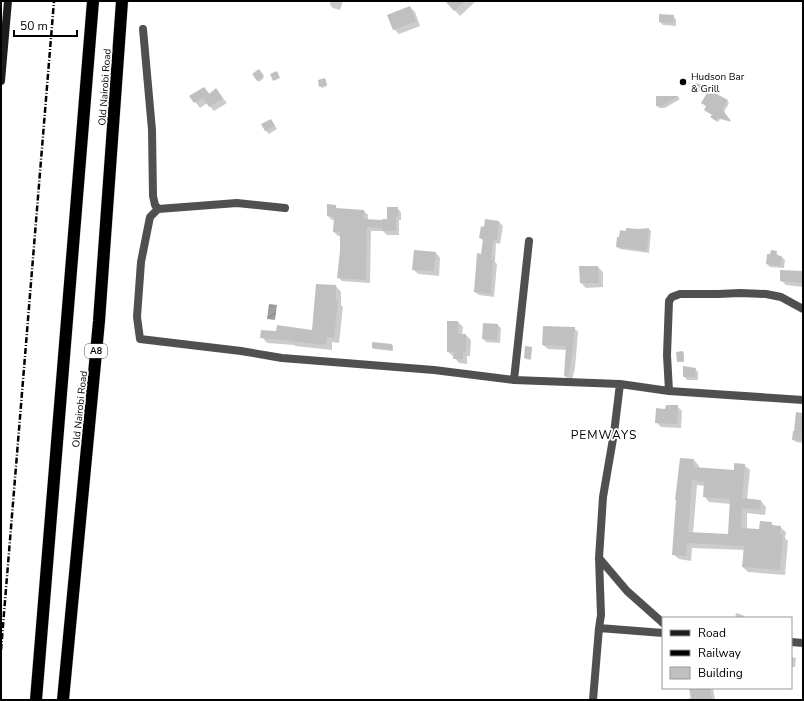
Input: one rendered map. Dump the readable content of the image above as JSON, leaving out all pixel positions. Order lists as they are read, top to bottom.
{
  "streets": {
    "highway": ["Old Nairobi Road", "A8"]
  },
  "districts": ["PEMWAYS"],
  "places": ["Hudson Bar & Grill"],
  "legend": ["Road", "Railway", "Building"],
  "scale_bar": "50 m"
}
